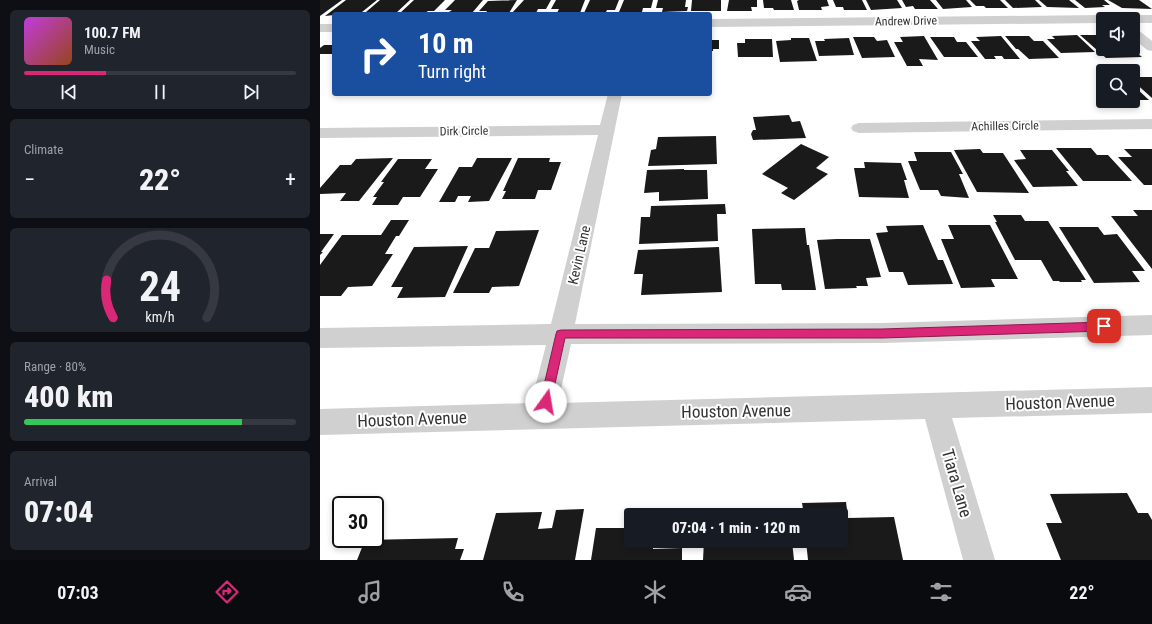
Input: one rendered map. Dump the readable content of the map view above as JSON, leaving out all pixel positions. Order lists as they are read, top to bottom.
{
  "streets": {
    "street": [
      "Andrew Drive",
      "Achilles Circle",
      "Dirk Circle",
      "Kevin Lane",
      "Houston Avenue",
      "Tiara Lane"
    ]
  },
  "crossings": [
    ["Dirk Circle", "Kevin Lane"],
    ["Kevin Lane", "Houston Avenue"],
    ["Houston Avenue", "Tiara Lane"]
  ],
  "page": {
    "turn": ["10 m", "Turn right"],
    "song": ["100.7 FM", "Music"],
    "tile": [
      "Climate",
      ["Range · 80%", "400 km"],
      ["Arrival", "07:04"]
    ],
    "heat": ["−", "22°", "+"],
    "limit": "30",
    "trip": "07:04 · 1 min · 120 m",
    "tabs": ["07:03", "22°"],
    "gauge": ["24", "km/h"]
  }
}
